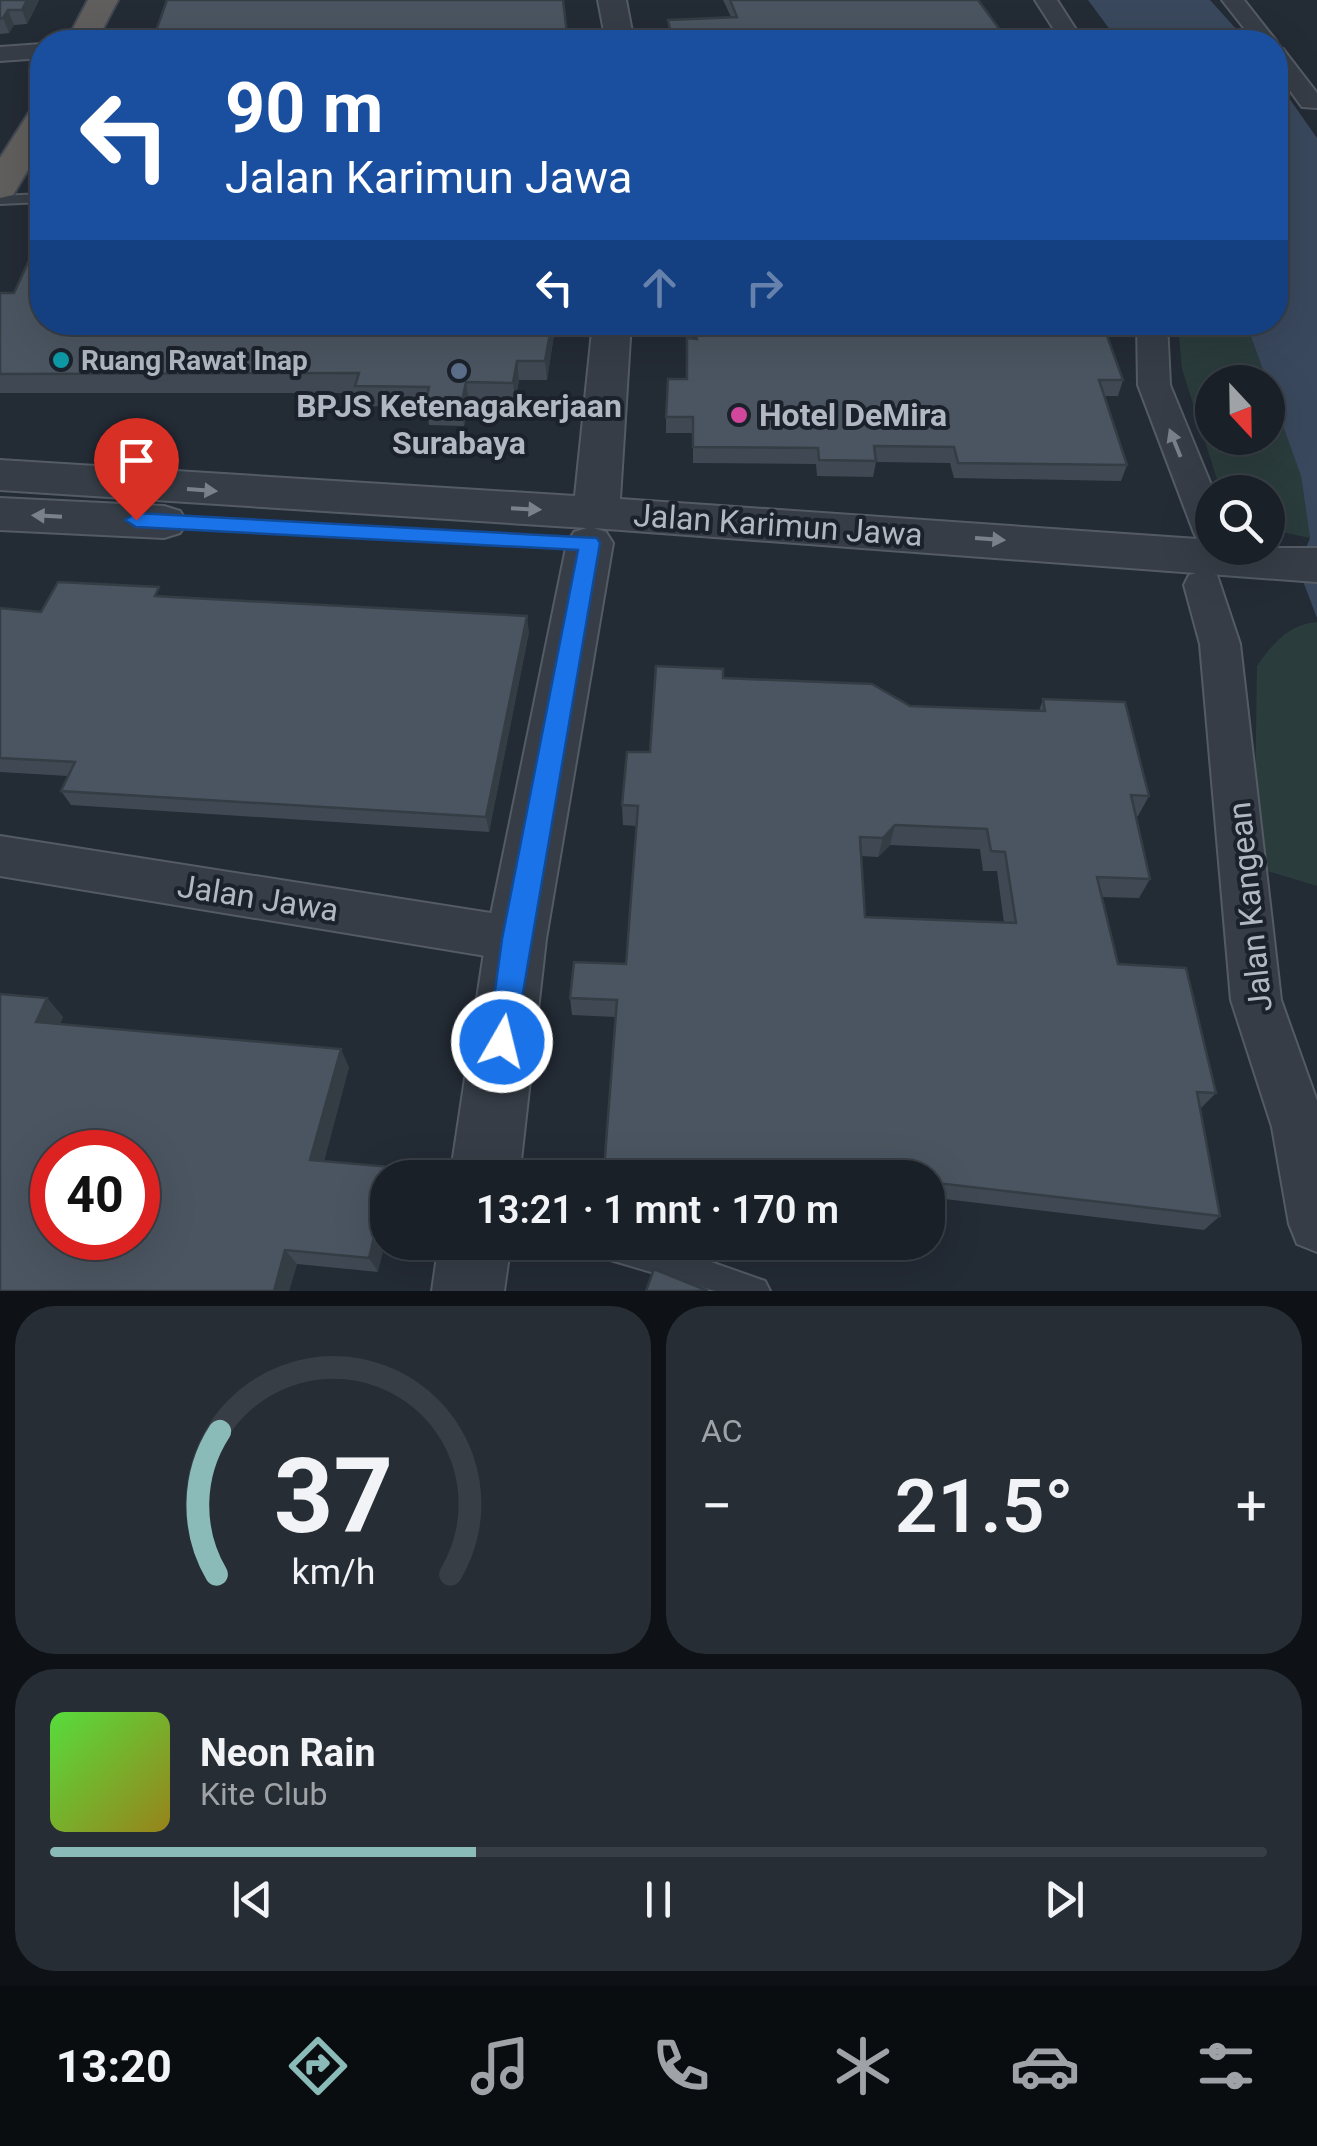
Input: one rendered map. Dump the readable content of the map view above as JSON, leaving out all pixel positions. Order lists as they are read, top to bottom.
{
  "streets": {
    "street": ["Jalan Karimun Jawa", "Jalan Jawa", "Jalan Kangean"]
  },
  "places": ["Ruang Rawat Inap", "BPJS Ketenagakerjaan Surabaya", "Hotel DeMira"],
  "north": "bottom",
  "page": {
    "turn": ["90 m", "Jalan Karimun Jawa"],
    "limit": "40",
    "trip": "13:21 · 1 mnt · 170 m",
    "tile": "AC",
    "heat": ["−", "21.5°", "+"],
    "song": ["Neon Rain", "Kite Club"],
    "tabs": "13:20",
    "gauge": ["37", "km/h"]
  }
}
